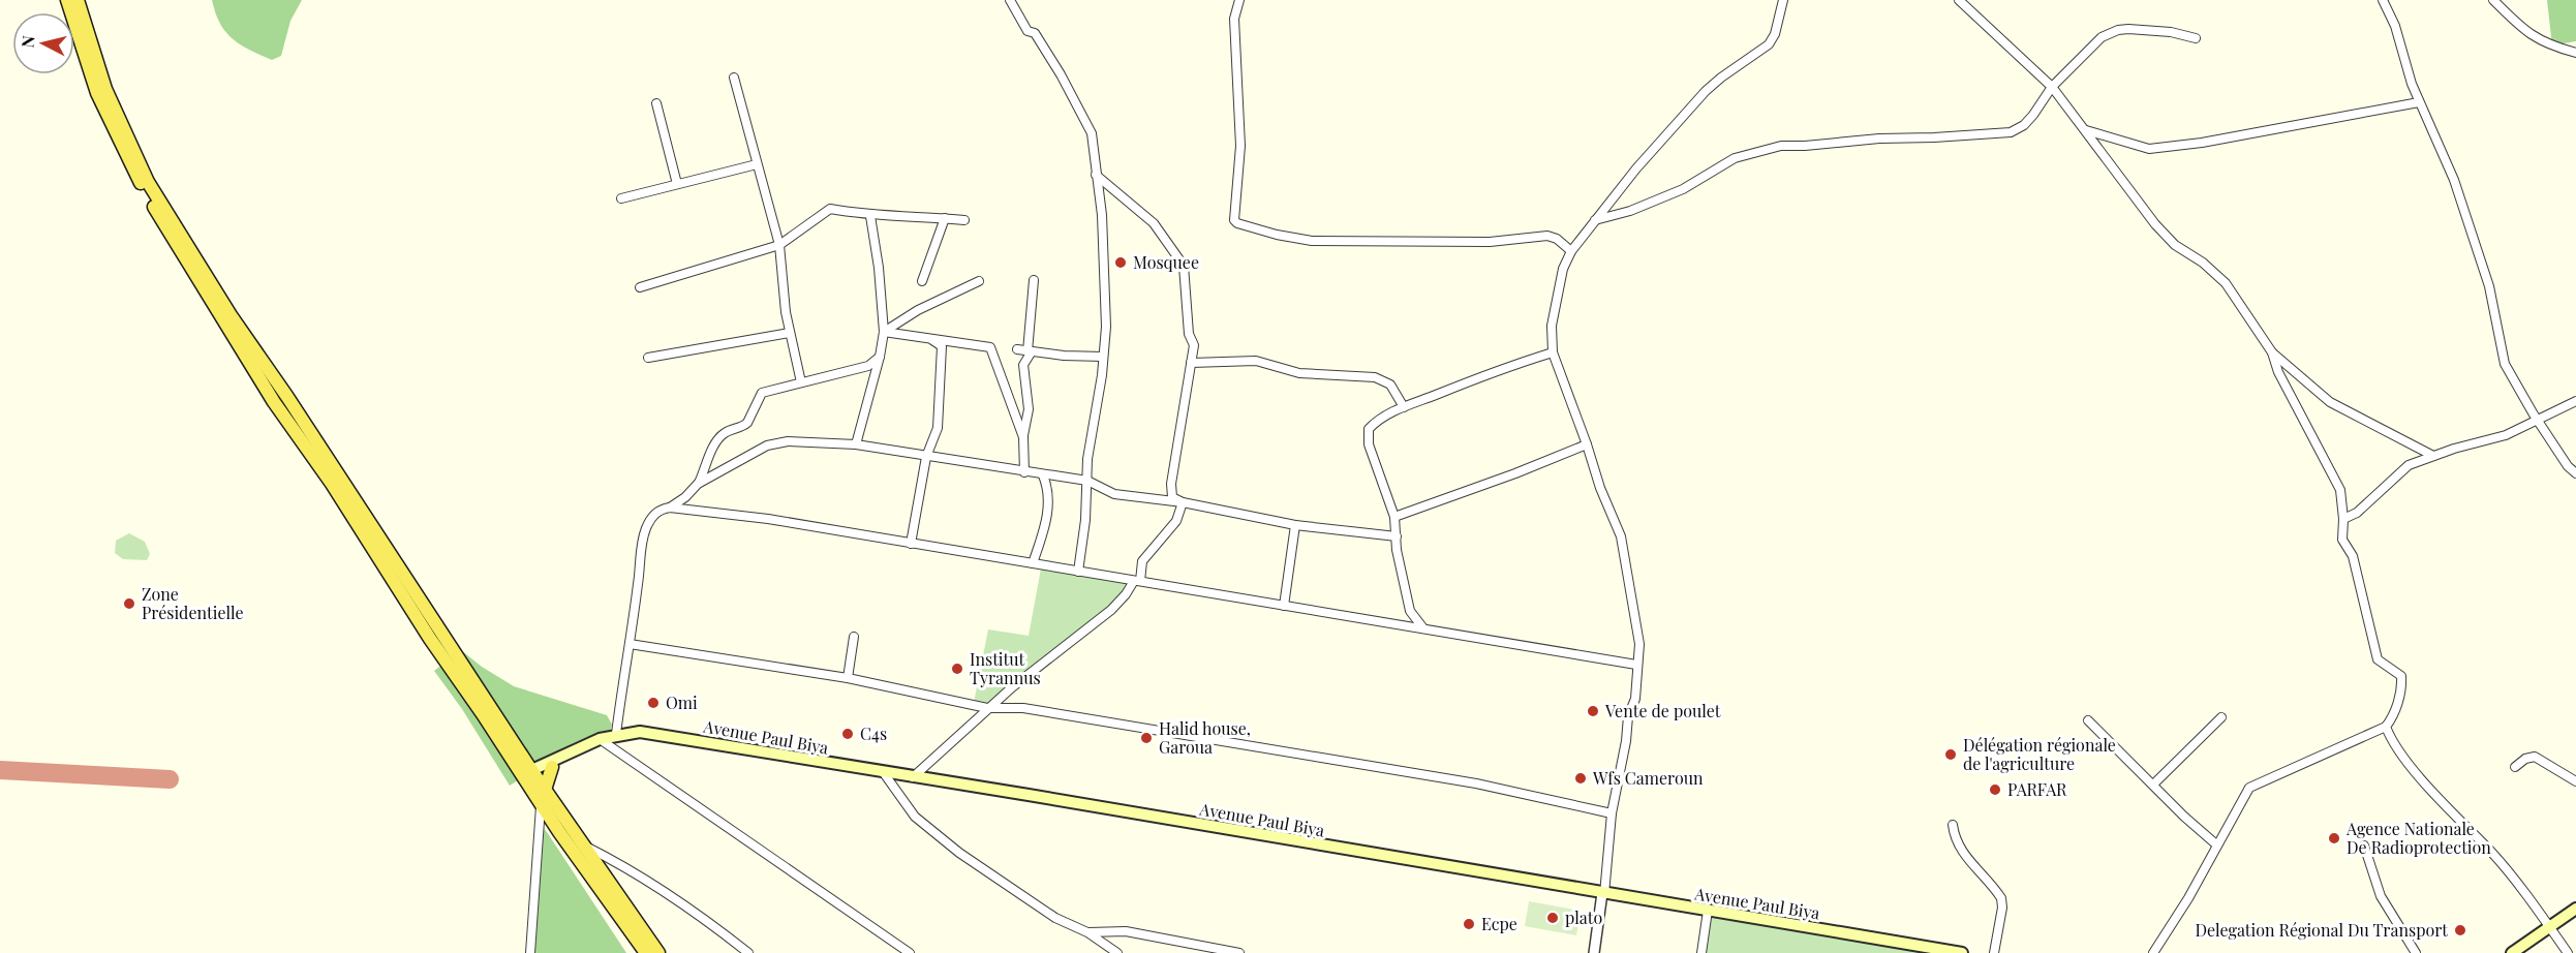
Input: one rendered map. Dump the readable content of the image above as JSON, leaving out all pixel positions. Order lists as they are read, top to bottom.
{
  "streets": {
    "main road": ["Avenue Paul Biya"]
  },
  "places": [
    "Mosquee",
    "Zone Présidentielle",
    "Institut Tyrannus",
    "Omi",
    "Vente de poulet",
    "C4s",
    "Halid house, Garoua",
    "Délégation régionale de l'agriculture",
    "Wfs Cameroun",
    "PARFAR",
    "Agence Nationale De Radioprotection",
    "plato",
    "Ecpe",
    "Delegation Régional Du Transport"
  ],
  "north": "left"
}
